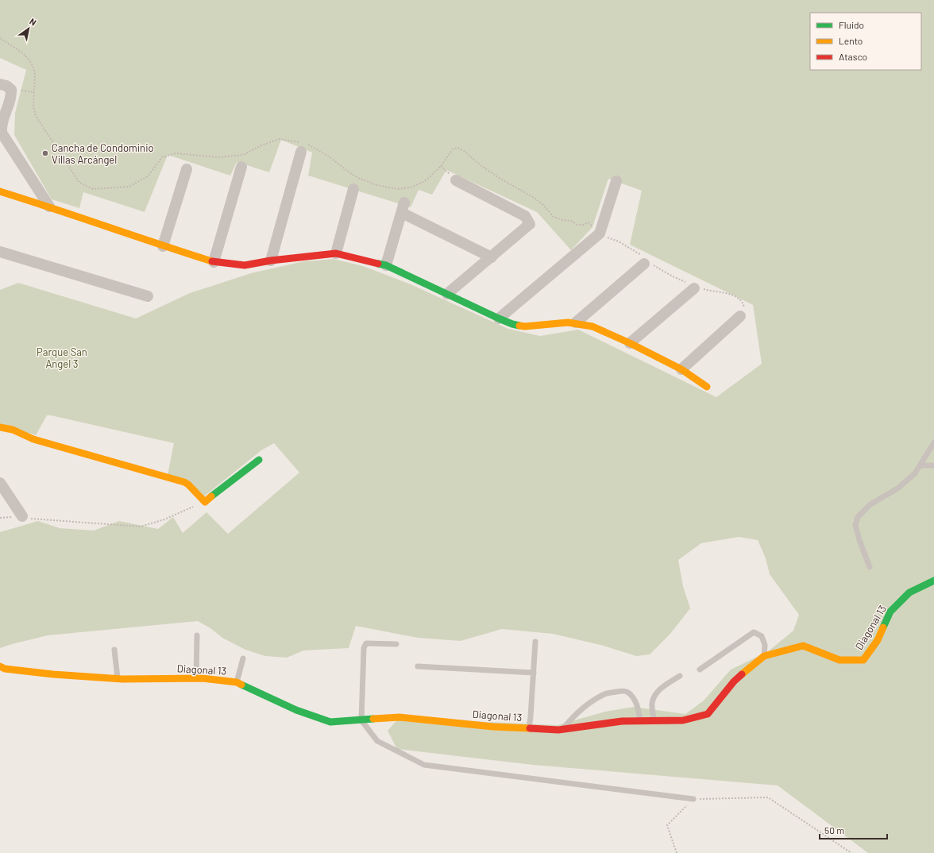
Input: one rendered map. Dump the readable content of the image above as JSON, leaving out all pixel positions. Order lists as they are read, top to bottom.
{
  "streets": {
    "street": ["Diagonal 13"]
  },
  "parks": ["Parque San Angel 3"],
  "places": ["Cancha de Condominio Villas Arcángel"],
  "legend": ["Fluido", "Lento", "Atasco"],
  "scale_bar": "50 m",
  "north": "top right"
}
